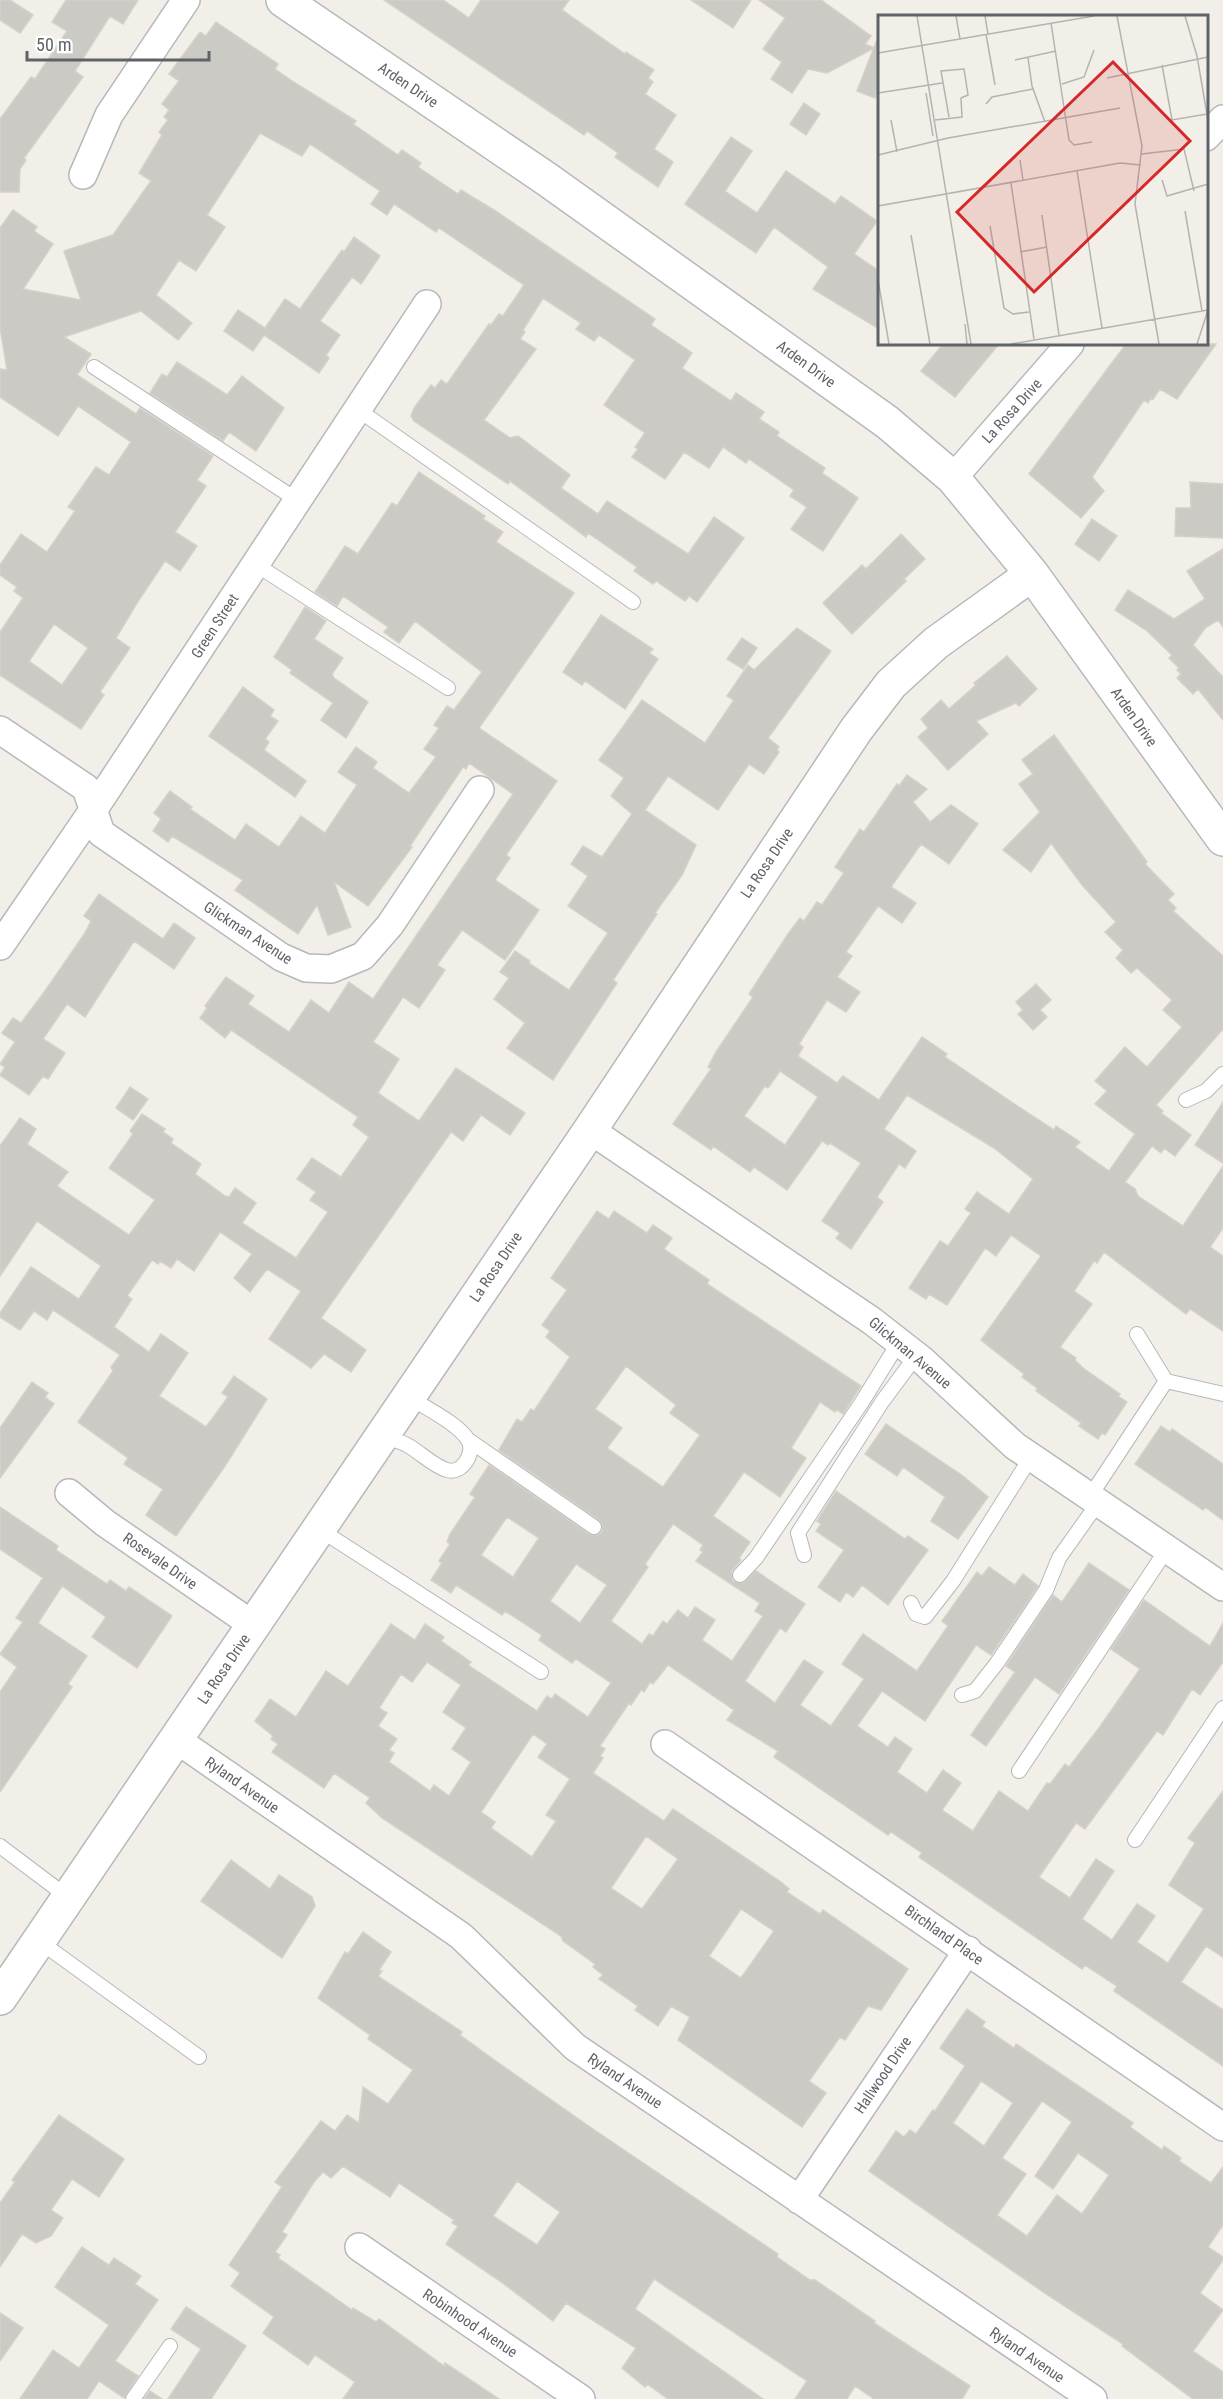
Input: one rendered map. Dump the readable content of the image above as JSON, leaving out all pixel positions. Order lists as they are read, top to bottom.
{
  "streets": {
    "street": [
      "Arden Drive",
      "La Rosa Drive",
      "Green Street",
      "Glickman Avenue",
      "Rosevale Drive",
      "Ryland Avenue",
      "Birchland Place",
      "Hallwood Drive",
      "Robinhood Avenue"
    ]
  },
  "crossings": [
    ["Arden Drive", "La Rosa Drive"],
    ["La Rosa Drive", "Glickman Avenue"],
    ["La Rosa Drive", "Rosevale Drive"],
    ["La Rosa Drive", "Ryland Avenue"],
    ["Green Street", "Glickman Avenue"],
    ["Ryland Avenue", "Hallwood Drive"],
    ["Birchland Place", "Hallwood Drive"]
  ],
  "scale_bar": "50 m"
}
